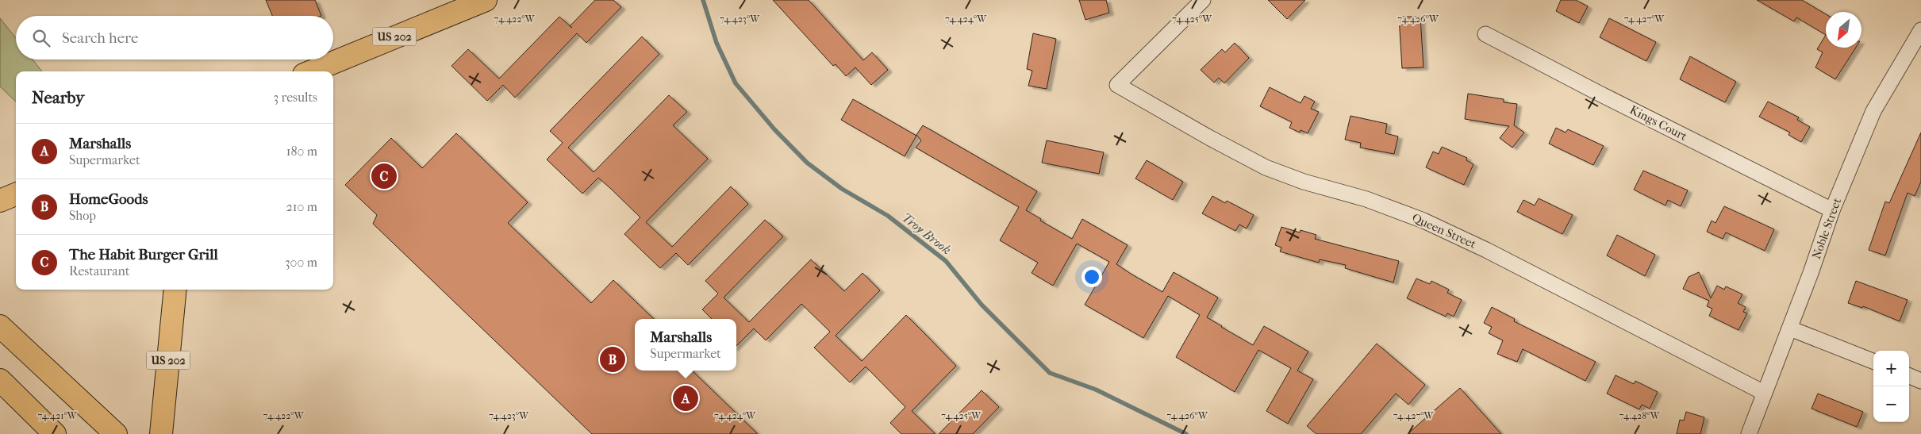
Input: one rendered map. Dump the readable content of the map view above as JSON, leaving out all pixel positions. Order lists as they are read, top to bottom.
{
  "streets": {
    "main road": ["US 202"],
    "street": ["Kings Court", "Noble Street", "Queen Street"]
  },
  "crossings": [
    ["Kings Court", "Noble Street"],
    ["Noble Street", "Queen Street"]
  ],
  "water": ["Troy Brook"],
  "north": "bottom left",
  "page": {
    "search": "Search here",
    "heading": ["Nearby", "3 results"],
    "list": [
      {
        "mark": "A",
        "name": "Marshalls",
        "note": "Supermarket",
        "value": "180 m"
      },
      {
        "mark": "B",
        "name": "HomeGoods",
        "note": "Shop",
        "value": "210 m"
      },
      {
        "mark": "C",
        "name": "The Habit Burger Grill",
        "note": "Restaurant",
        "value": "300 m"
      }
    ],
    "pins": ["C", "B", "A"],
    "popup": ["Marshalls", "Supermarket"],
    "map_buttons": ["+", "−"]
  },
  "coordinates": [
    "74.422°W",
    "74.423°W",
    "74.424°W",
    "74.425°W",
    "74.426°W",
    "74.427°W",
    "74.421°W",
    "74.428°W"
  ]
}
